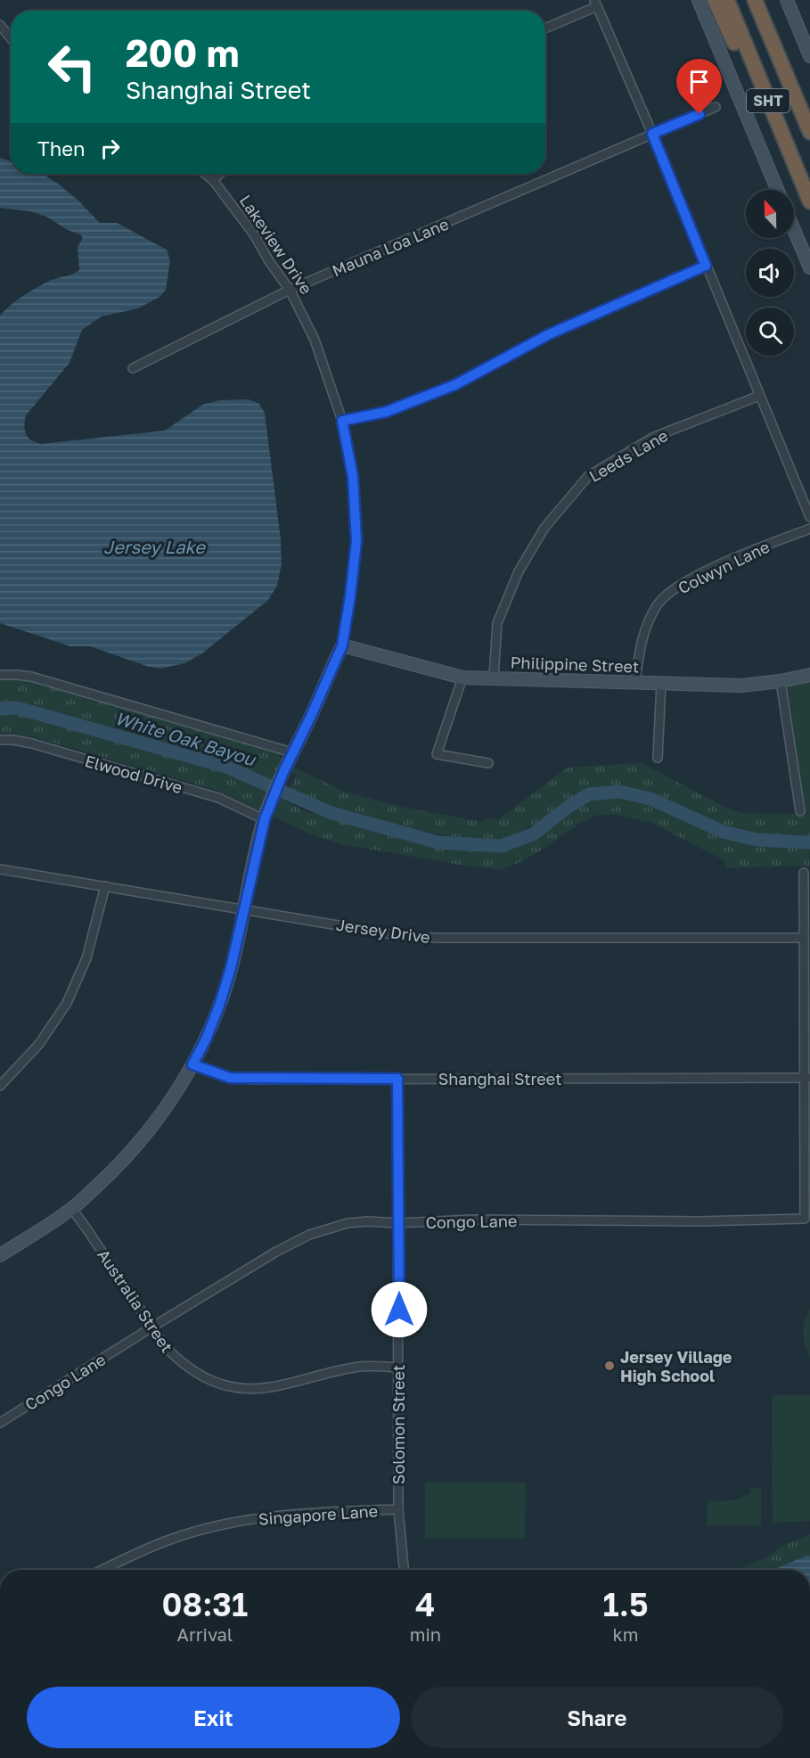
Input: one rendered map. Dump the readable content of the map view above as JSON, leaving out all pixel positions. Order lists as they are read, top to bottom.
{
  "streets": {
    "highway": ["SHT"],
    "street": [
      "Lakeview Drive",
      "Mauna Loa Lane",
      "Leeds Lane",
      "Colwyn Lane",
      "Philippine Street",
      "Elwood Drive",
      "Jersey Drive",
      "Shanghai Street",
      "Congo Lane",
      "Australia Street",
      "Solomon Street",
      "Singapore Lane"
    ]
  },
  "crossings": [
    ["Lakeview Drive", "Mauna Loa Lane"],
    ["Lakeview Drive", "Philippine Street"],
    ["Lakeview Drive", "Elwood Drive"],
    ["Lakeview Drive", "Jersey Drive"],
    ["Lakeview Drive", "Shanghai Street"],
    ["Lakeview Drive", "Australia Street"],
    ["Leeds Lane", "Philippine Street"],
    ["Colwyn Lane", "Philippine Street"],
    ["Shanghai Street", "Congo Lane"],
    ["Shanghai Street", "Solomon Street"],
    ["Congo Lane", "Australia Street"],
    ["Congo Lane", "Solomon Street"],
    ["Australia Street", "Solomon Street"],
    ["Solomon Street", "Singapore Lane"]
  ],
  "water": ["Jersey Lake", "White Oak Bayou"],
  "places": ["Jersey Village High School"],
  "north": "top",
  "page": {
    "turn": ["200 m", "Shanghai Street"],
    "then": "Then",
    "eta": [
      "08:31",
      "Arrival",
      "4",
      "min",
      "1.5",
      "km"
    ],
    "buttons": ["Exit", "Share"]
  }
}
